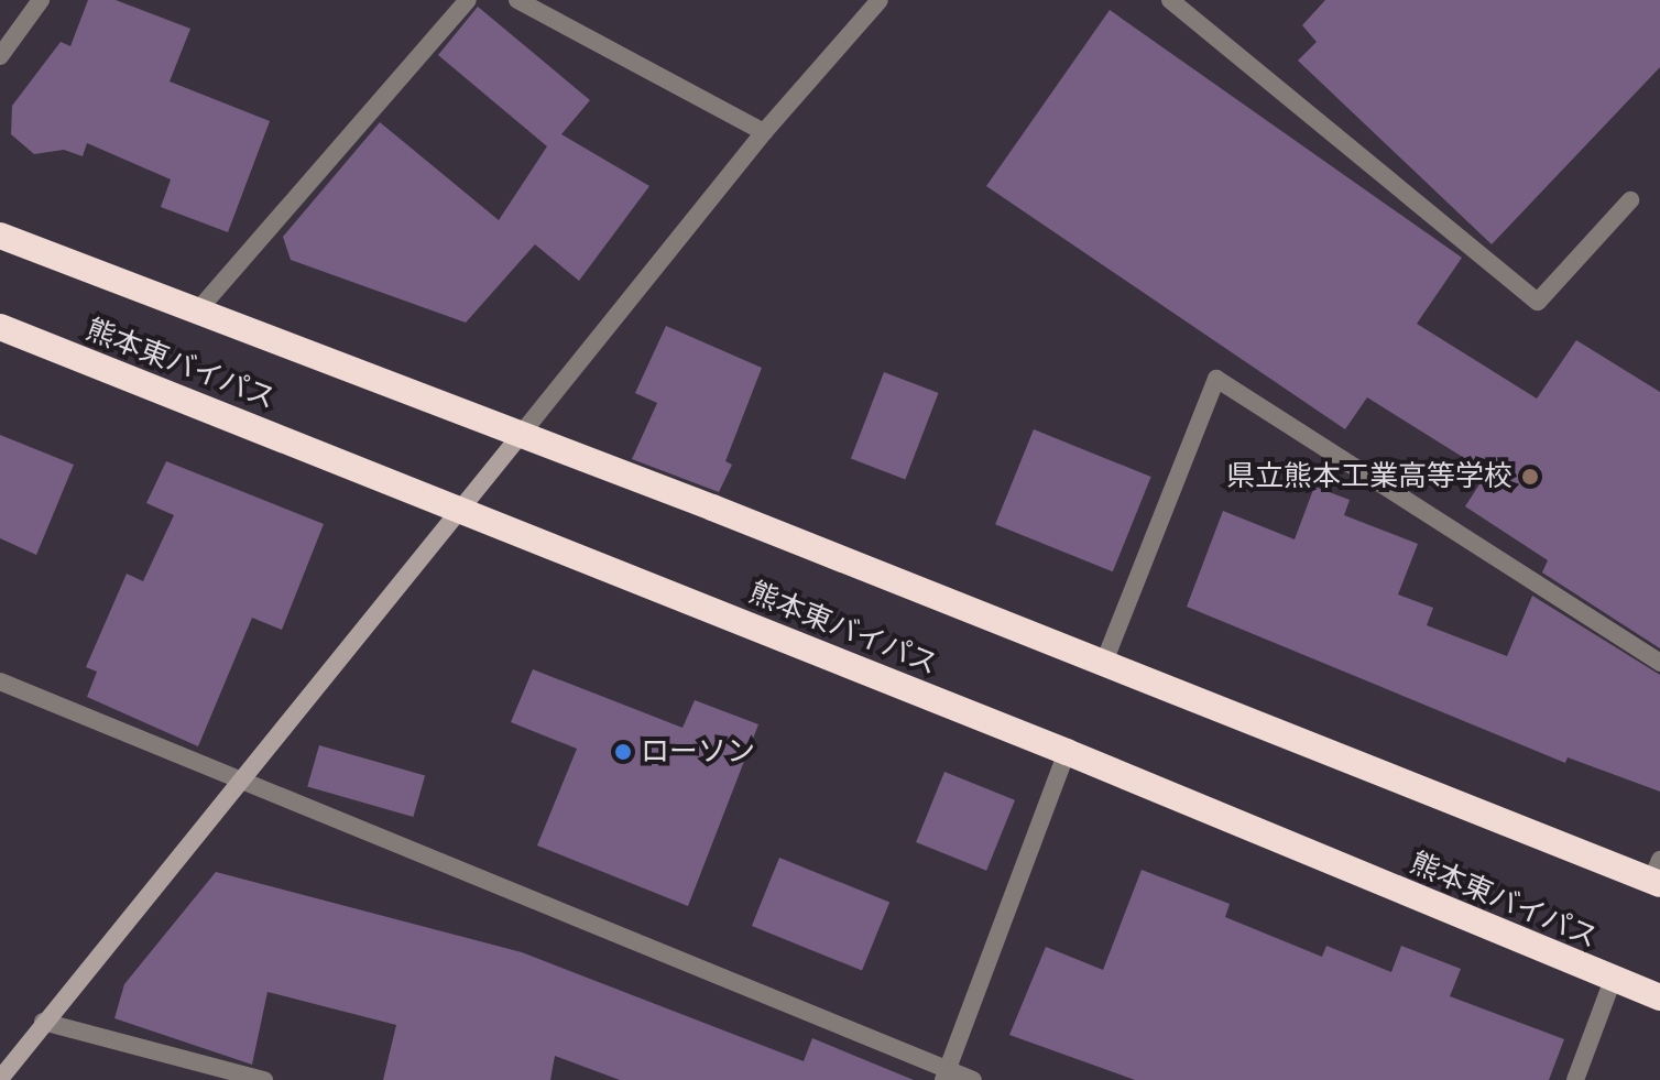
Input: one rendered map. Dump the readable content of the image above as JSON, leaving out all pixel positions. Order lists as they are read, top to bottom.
{
  "streets": {
    "highway": ["熊本東バイパス"]
  },
  "places": ["県立熊本工業高等学校", "ローソン"]
}
